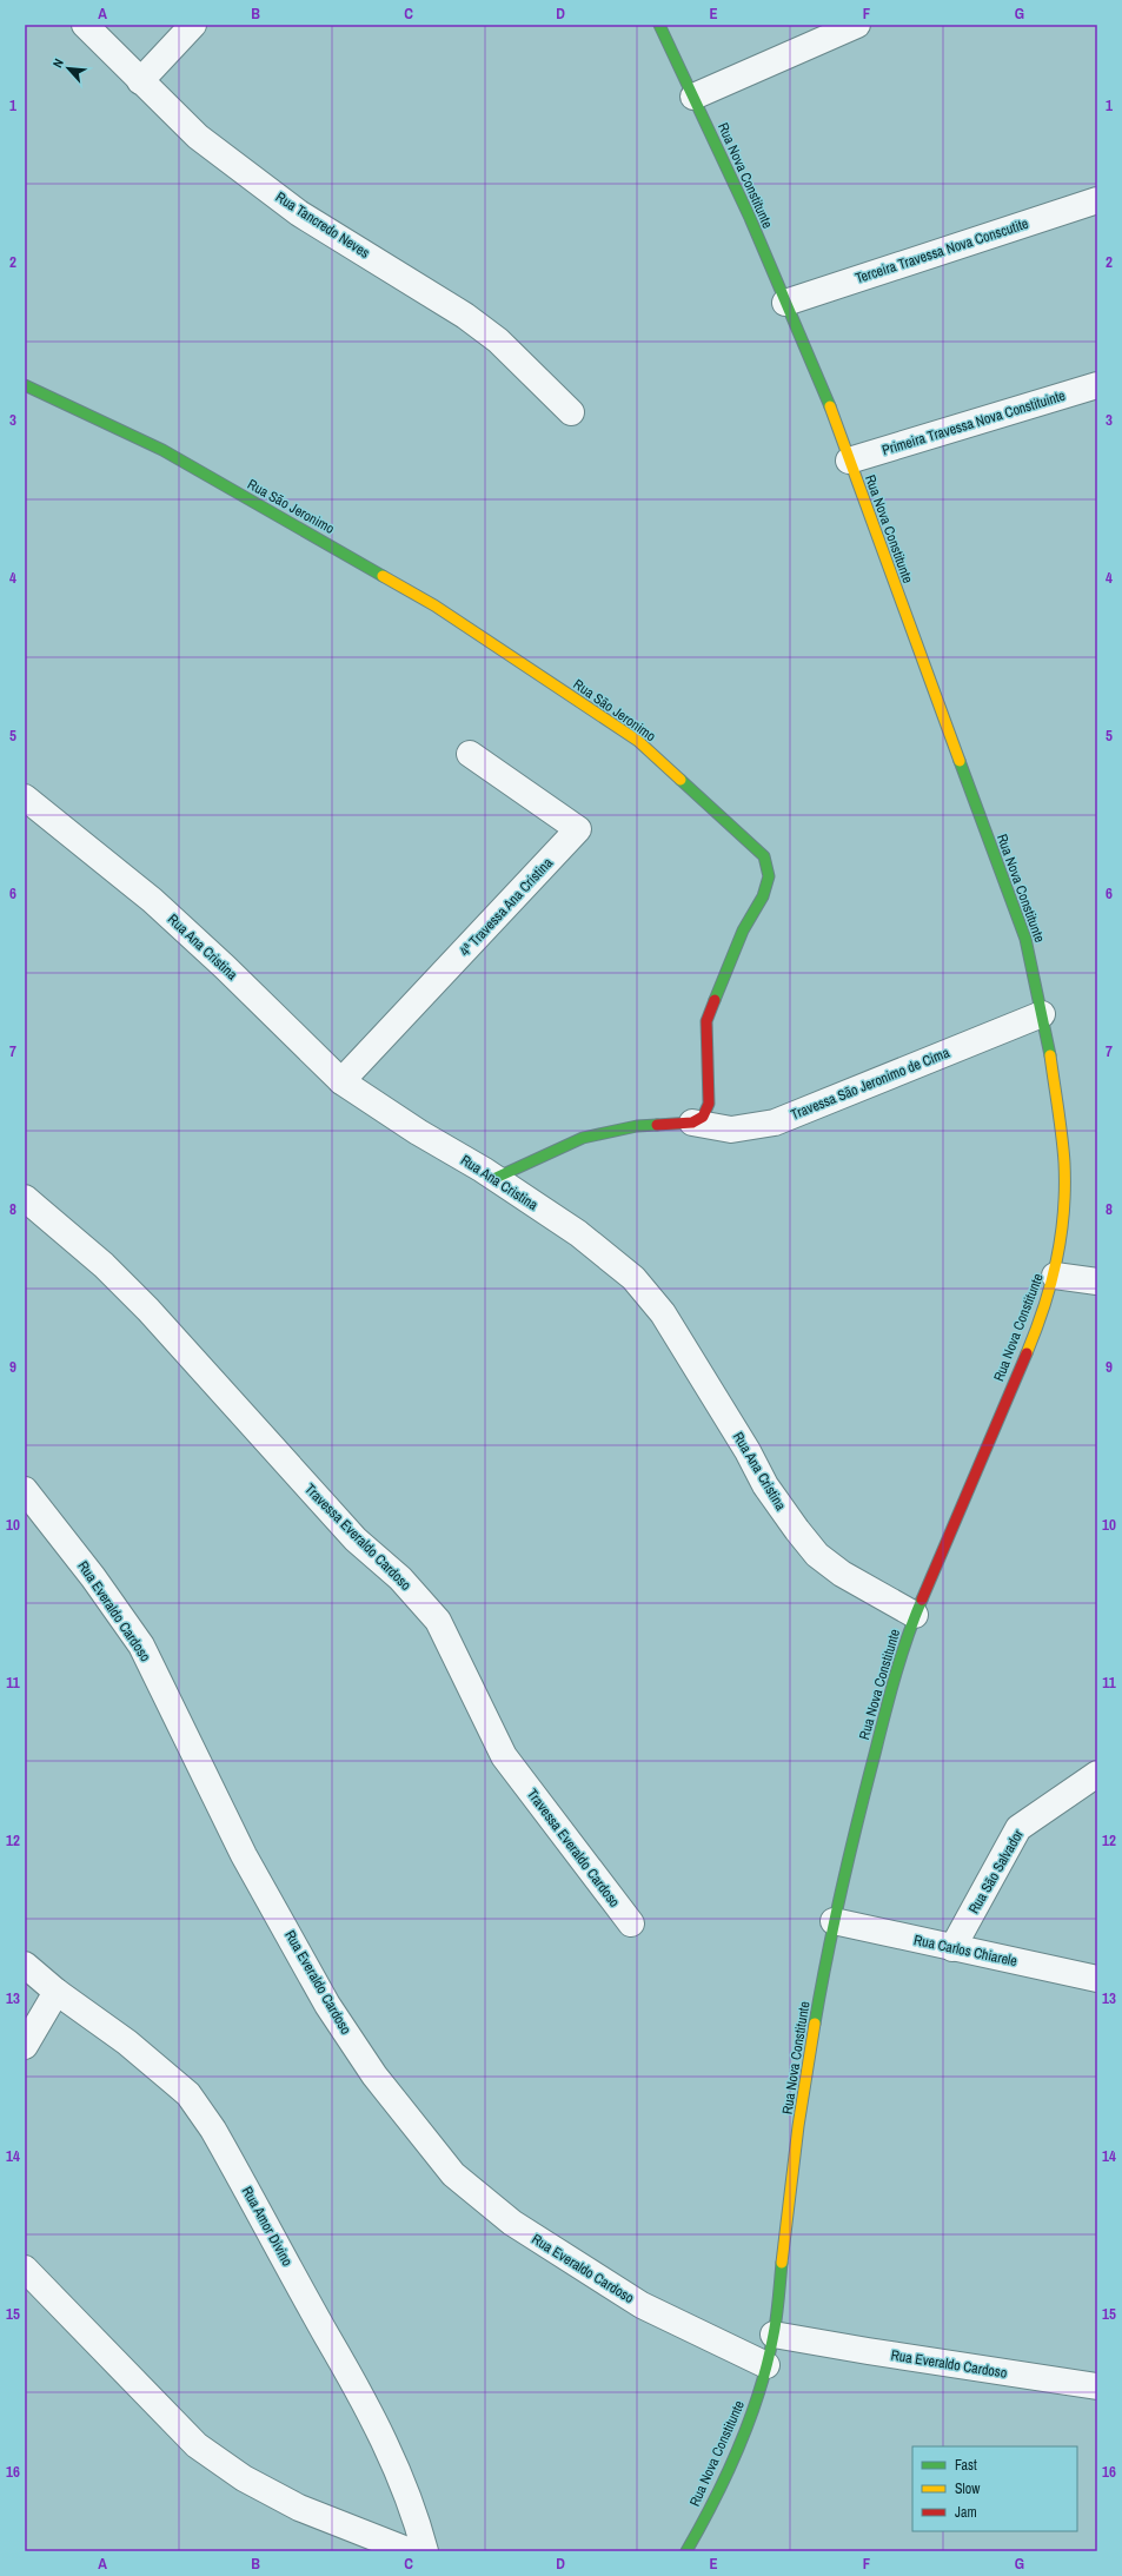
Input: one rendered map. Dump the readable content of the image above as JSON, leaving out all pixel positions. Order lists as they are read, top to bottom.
{
  "streets": {
    "street": [
      "Rua Nova Constitunte",
      "Rua Tancredo Neves",
      "Terceira Travessa Nova Conscutite",
      "Primeira Travessa Nova Constituinte",
      "Rua São Jeronimo",
      "4ª Travessa Ana Cristina",
      "Rua Ana Cristina",
      "Travessa São Jeronimo de Cima",
      "Travessa Everaldo Cardoso",
      "Rua Everaldo Cardoso",
      "Rua São Salvador",
      "Rua Carlos Chiarele",
      "Rua Amor Divino"
    ]
  },
  "crossings": [
    ["Rua Nova Constitunte", "Terceira Travessa Nova Conscutite"],
    ["Rua Nova Constitunte", "Primeira Travessa Nova Constituinte"],
    ["Rua Nova Constitunte", "Rua Ana Cristina"],
    ["Rua Nova Constitunte", "Travessa São Jeronimo de Cima"],
    ["Rua Nova Constitunte", "Rua Everaldo Cardoso"],
    ["Rua Nova Constitunte", "Rua Carlos Chiarele"],
    ["Rua São Jeronimo", "Travessa São Jeronimo de Cima"],
    ["4ª Travessa Ana Cristina", "Rua Ana Cristina"],
    ["Rua São Salvador", "Rua Carlos Chiarele"]
  ],
  "legend": ["Fast", "Slow", "Jam"],
  "north": "top left",
  "grid": {
    "columns": [
      "A",
      "B",
      "C",
      "D",
      "E",
      "F",
      "G"
    ],
    "rows": [
      "1",
      "2",
      "3",
      "4",
      "5",
      "6",
      "7",
      "8",
      "9",
      "10",
      "11",
      "12",
      "13",
      "14",
      "15",
      "16"
    ]
  }
}
